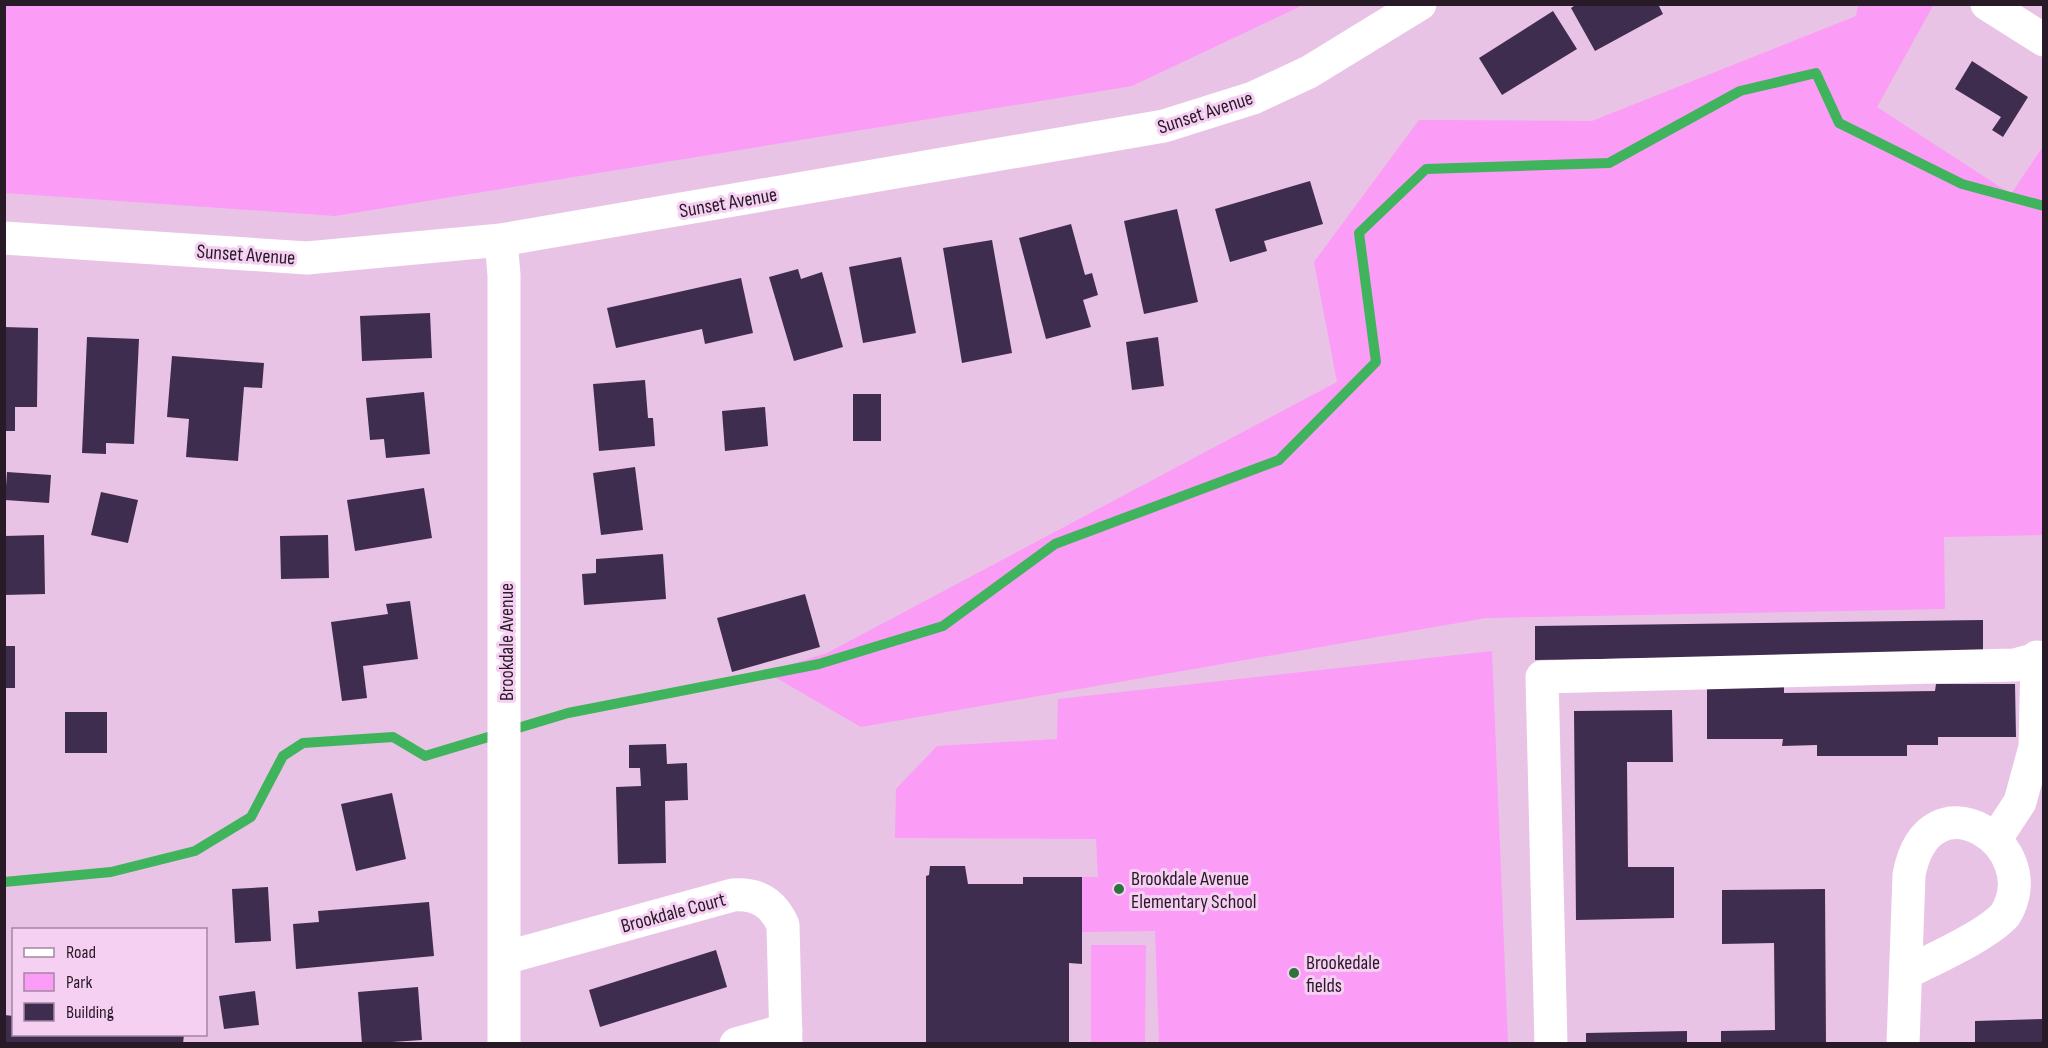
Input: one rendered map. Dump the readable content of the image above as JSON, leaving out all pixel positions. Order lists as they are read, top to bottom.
{
  "streets": {
    "street": ["Sunset Avenue", "Brookdale Avenue", "Brookdale Court"]
  },
  "crossings": [
    ["Sunset Avenue", "Brookdale Avenue"],
    ["Brookdale Avenue", "Brookdale Court"]
  ],
  "places": ["Brookdale Avenue Elementary School", "Brookedale fields"],
  "legend": ["Road", "Park", "Building"]
}
